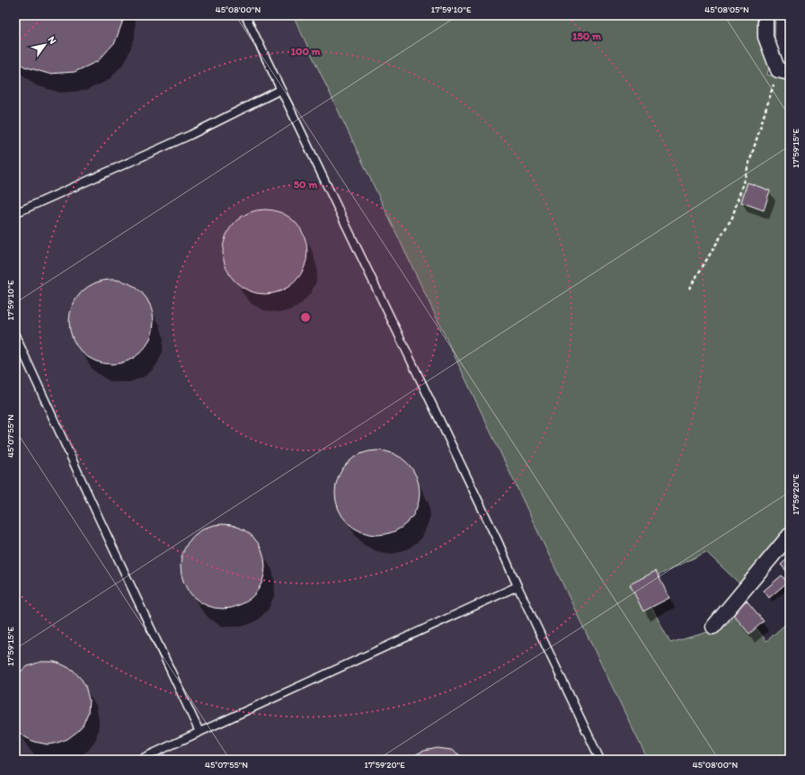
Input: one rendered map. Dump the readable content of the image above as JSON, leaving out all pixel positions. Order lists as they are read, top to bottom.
{
  "north": "top right",
  "coordinates": [
    "45°08'00\"N",
    "17°59'10\"E",
    "45°08'05\"N",
    "17°59'15\"E",
    "45°07'55\"N",
    "17°59'20\"E"
  ],
  "rings": ["150 m", "100 m", "50 m"]
}
